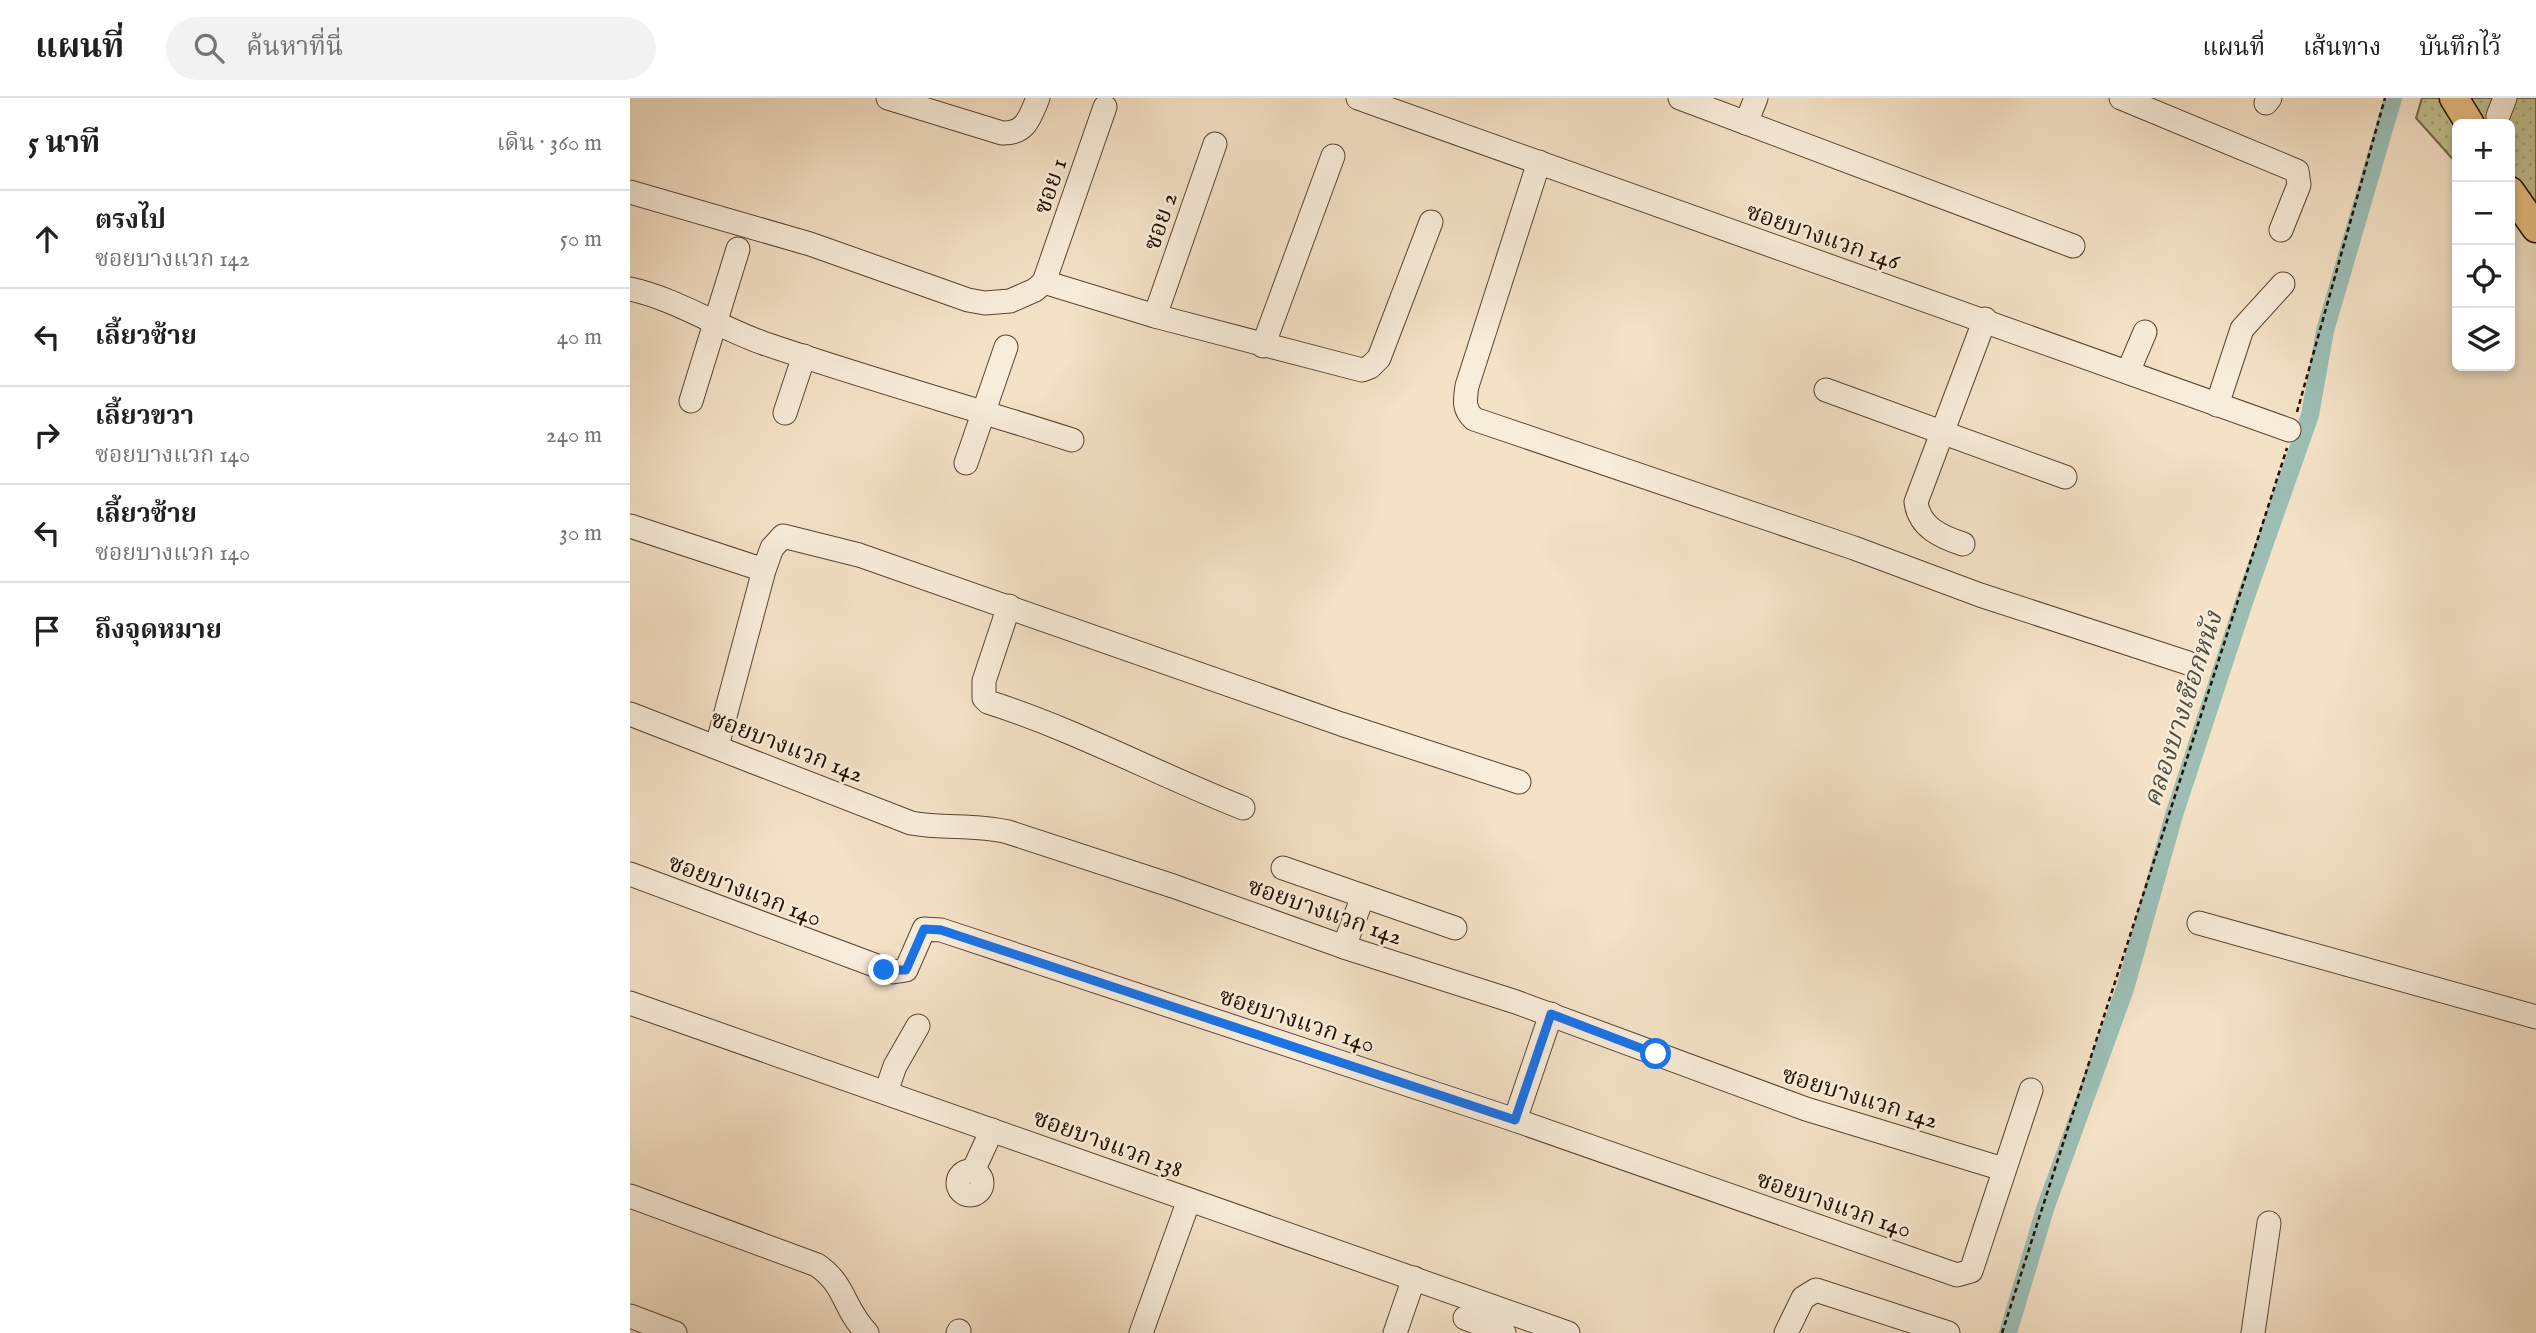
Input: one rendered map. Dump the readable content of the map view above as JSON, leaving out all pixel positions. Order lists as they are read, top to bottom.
{
  "streets": {
    "street": [
      "ซอย 1",
      "ซอย 2",
      "ซอยบางแวก 146",
      "ซอยบางแวก 142",
      "ซอยบางแวก 140",
      "ซอยบางแวก 138"
    ]
  },
  "crossings": [
    ["ซอยบางแวก 142", "ซอยบางแวก 140"]
  ],
  "water": ["คลองบางเชือกหนัง"],
  "page": {
    "header": "แผนที่",
    "search": "ค้นหาที่นี่",
    "nav": ["แผนที่", "เส้นทาง", "บันทึกไว้"],
    "heading": ["5 นาที", "เดิน · 360 m"],
    "map_buttons": ["+", "−"],
    "list": [
      ["ตรงไป", "ซอยบางแวก 142", "50 m"],
      ["เลี้ยวซ้าย", "40 m"],
      ["เลี้ยวขวา", "ซอยบางแวก 140", "240 m"],
      ["เลี้ยวซ้าย", "ซอยบางแวก 140", "30 m"],
      "ถึงจุดหมาย"
    ]
  }
}
